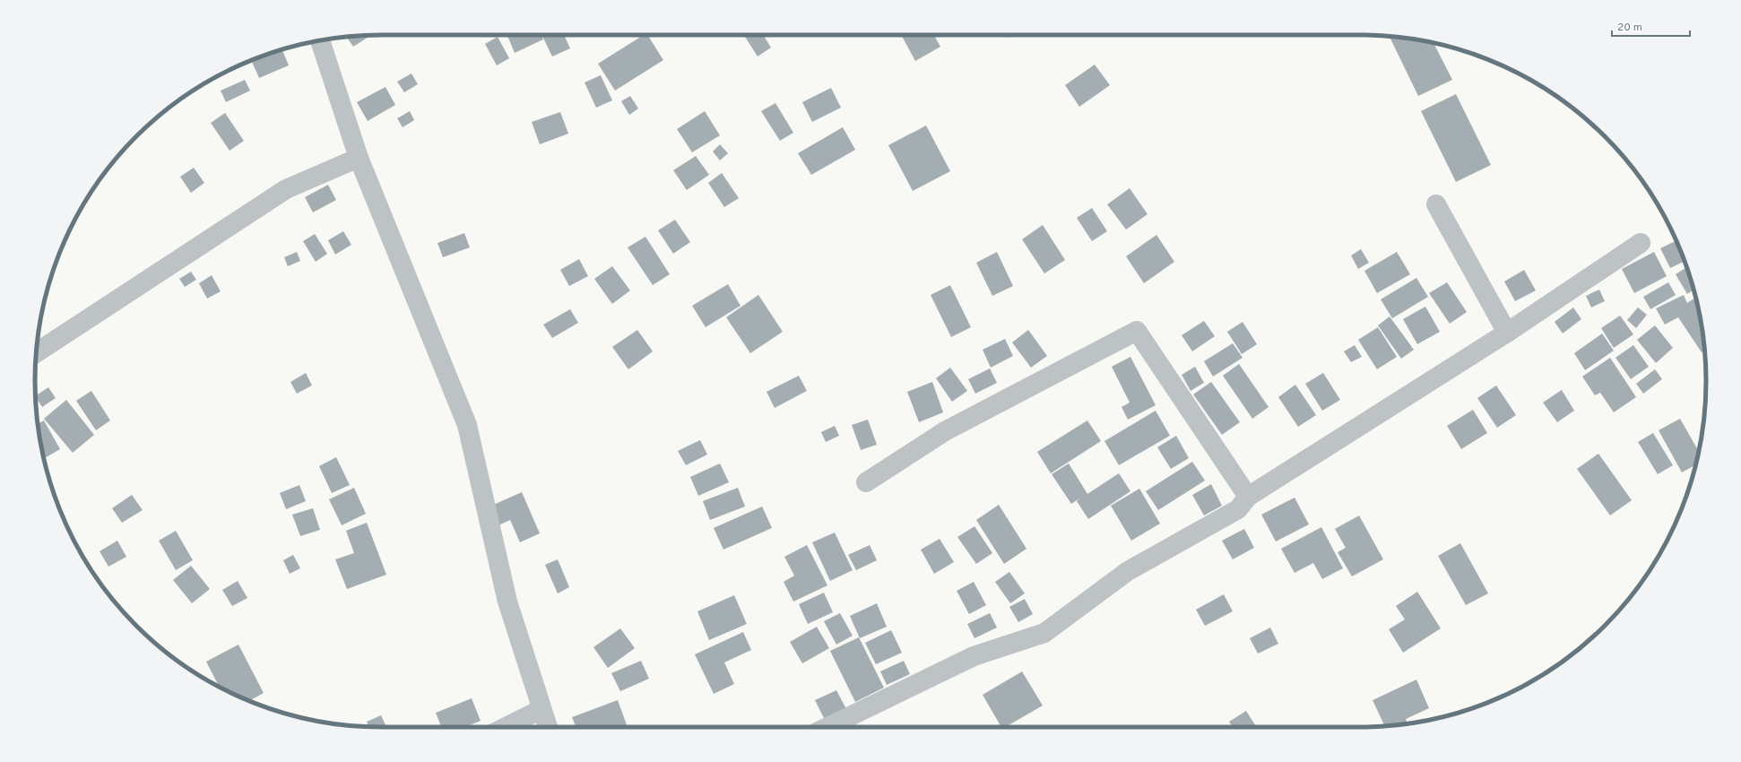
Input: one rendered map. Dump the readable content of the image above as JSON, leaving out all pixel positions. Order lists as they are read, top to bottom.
{
  "scale_bar": "20 m"
}
